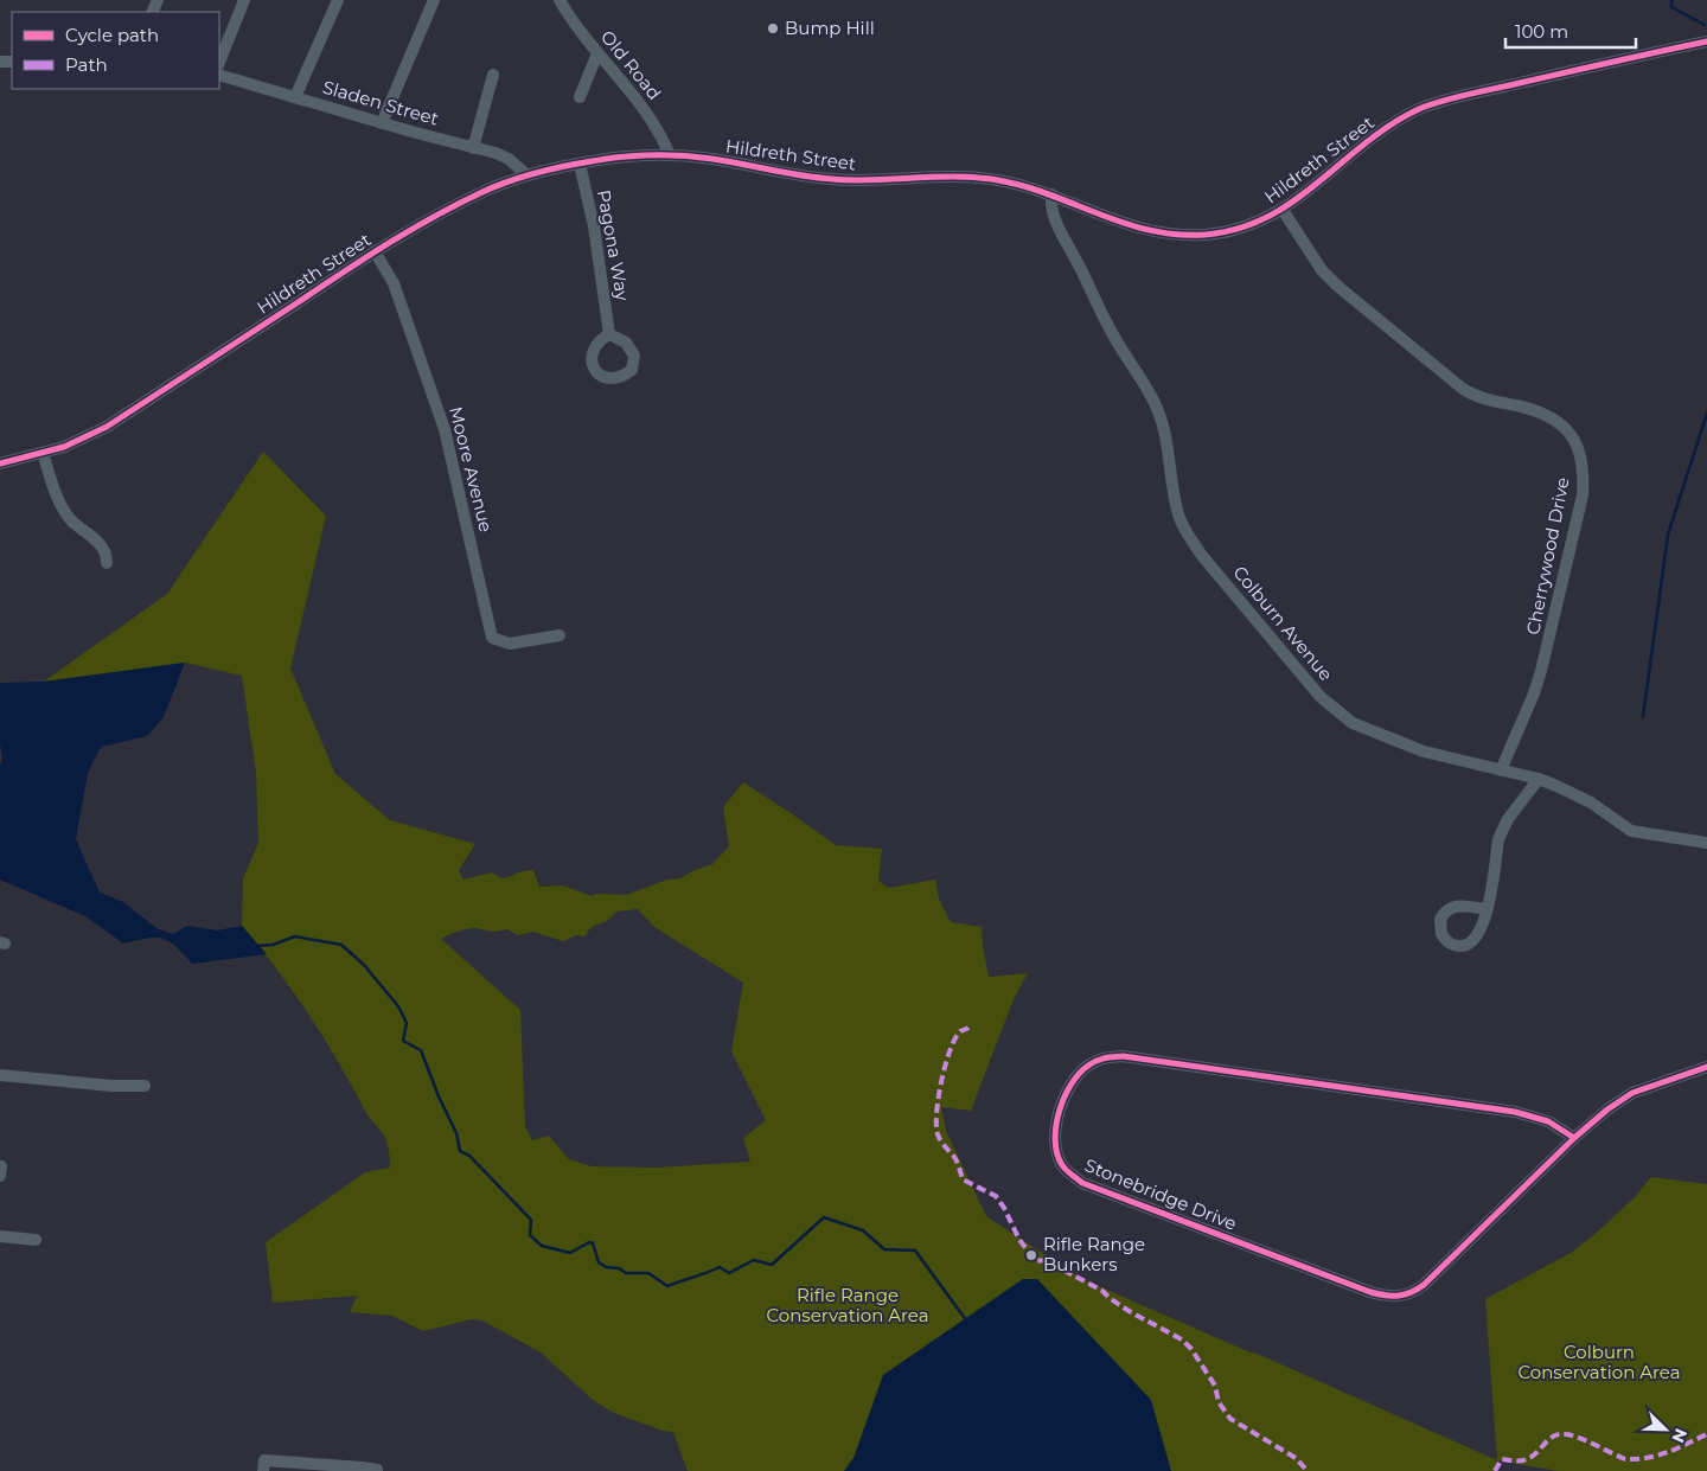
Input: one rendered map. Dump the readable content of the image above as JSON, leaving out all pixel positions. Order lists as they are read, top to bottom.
{
  "streets": {
    "street": [
      "Old Road",
      "Sladen Street",
      "Hildreth Street",
      "Pagona Way",
      "Moore Avenue",
      "Cherrywood Drive",
      "Colburn Avenue",
      "Stonebridge Drive"
    ]
  },
  "crossings": [
    ["Old Road", "Hildreth Street"],
    ["Sladen Street", "Hildreth Street"],
    ["Hildreth Street", "Pagona Way"],
    ["Hildreth Street", "Moore Avenue"],
    ["Hildreth Street", "Cherrywood Drive"],
    ["Hildreth Street", "Colburn Avenue"],
    ["Cherrywood Drive", "Colburn Avenue"]
  ],
  "parks": ["Rifle Range Conservation Area", "Colburn Conservation Area"],
  "places": ["Bump Hill", "Rifle Range Bunkers"],
  "legend": ["Cycle path", "Path"],
  "scale_bar": "100 m",
  "north": "bottom right"
}
